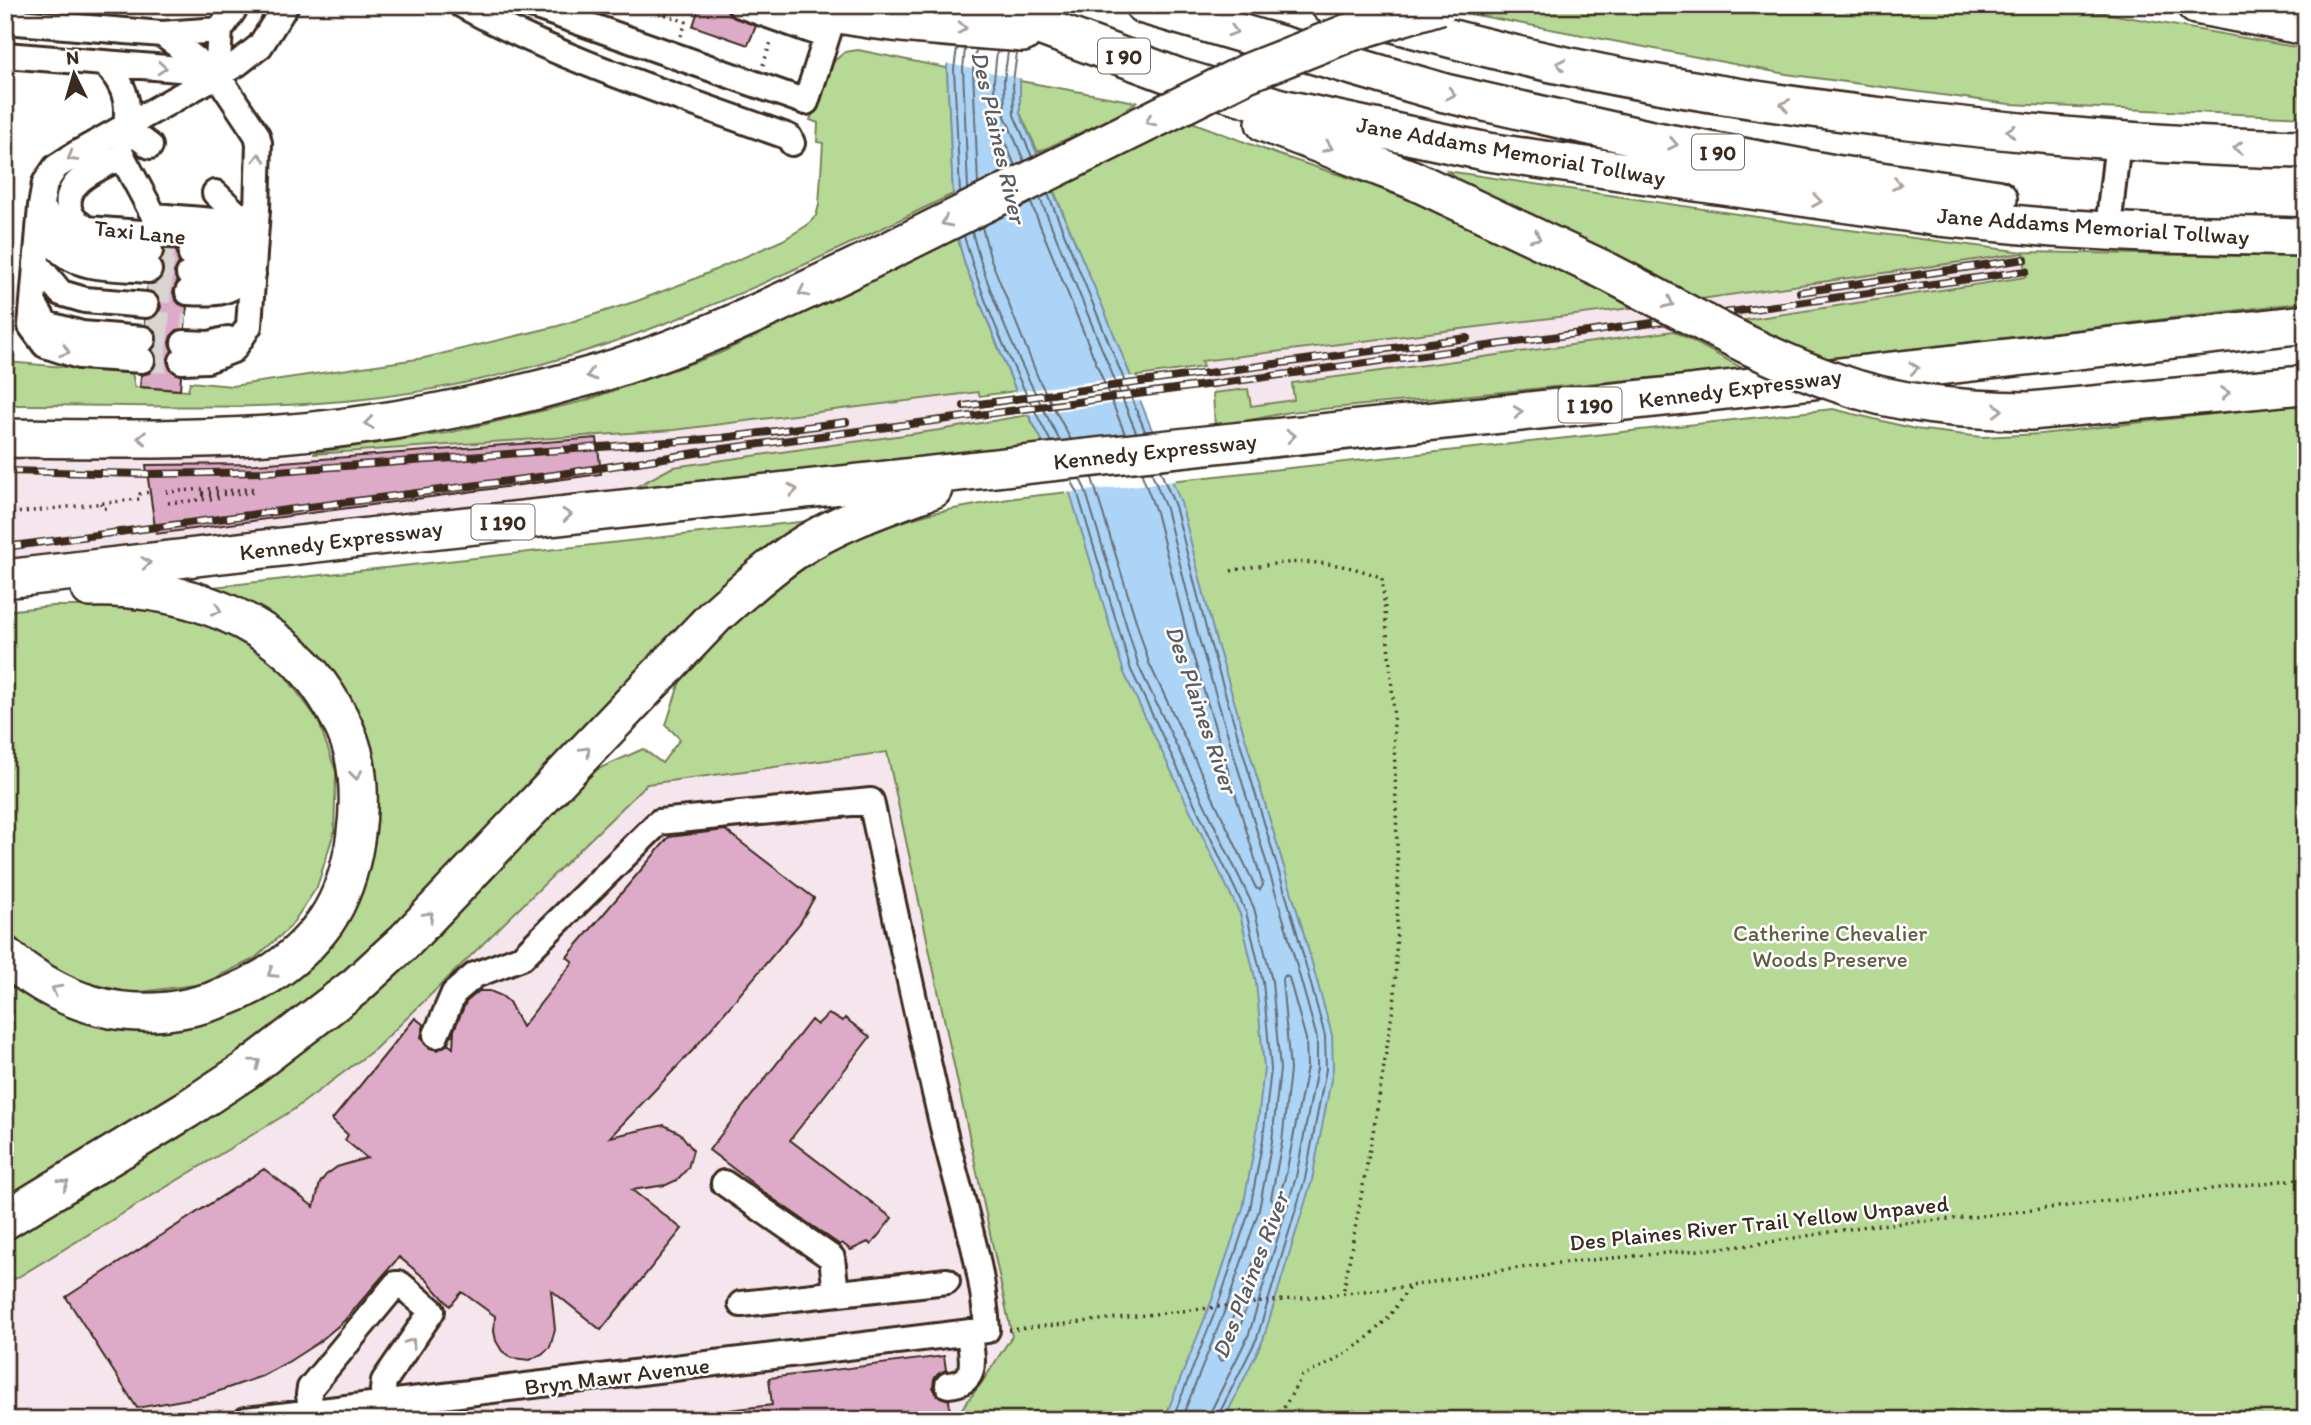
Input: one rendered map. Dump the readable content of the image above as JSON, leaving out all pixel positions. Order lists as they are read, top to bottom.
{
  "streets": {
    "highway": [
      "I 90",
      "Jane Addams Memorial Tollway",
      "Kennedy Expressway",
      "I 190"
    ],
    "street": ["Taxi Lane", "Bryn Mawr Avenue"],
    "path": ["Des Plaines River Trail Yellow Unpaved"]
  },
  "crossings": [
    ["I 90", "Jane Addams Memorial Tollway"]
  ],
  "water": ["Des Plaines River"],
  "parks": ["Catherine Chevalier Woods Preserve"],
  "north": "top"
}
